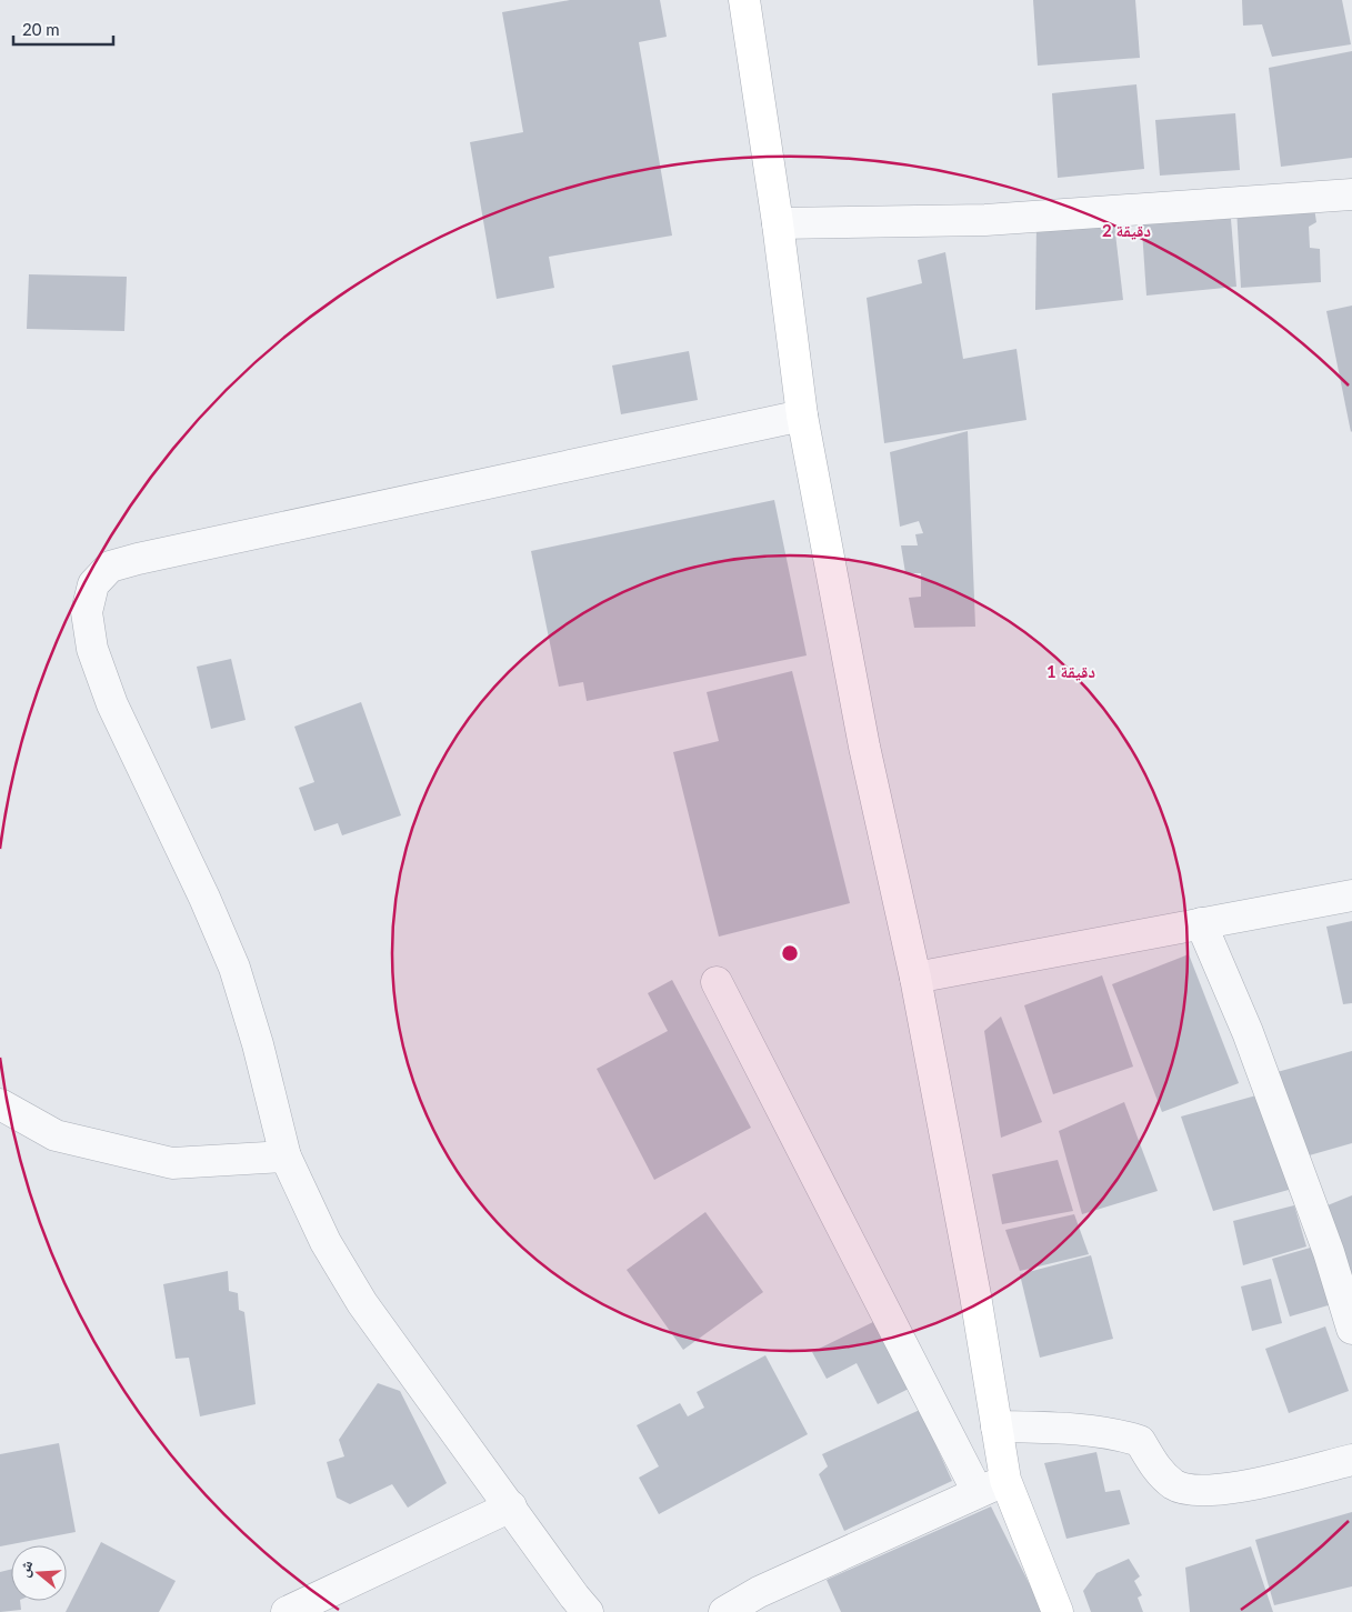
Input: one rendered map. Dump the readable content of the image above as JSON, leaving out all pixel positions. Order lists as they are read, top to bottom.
{
  "scale_bar": "20 m",
  "north": "left",
  "rings": ["2 دقيقة", "1 دقيقة"]
}
